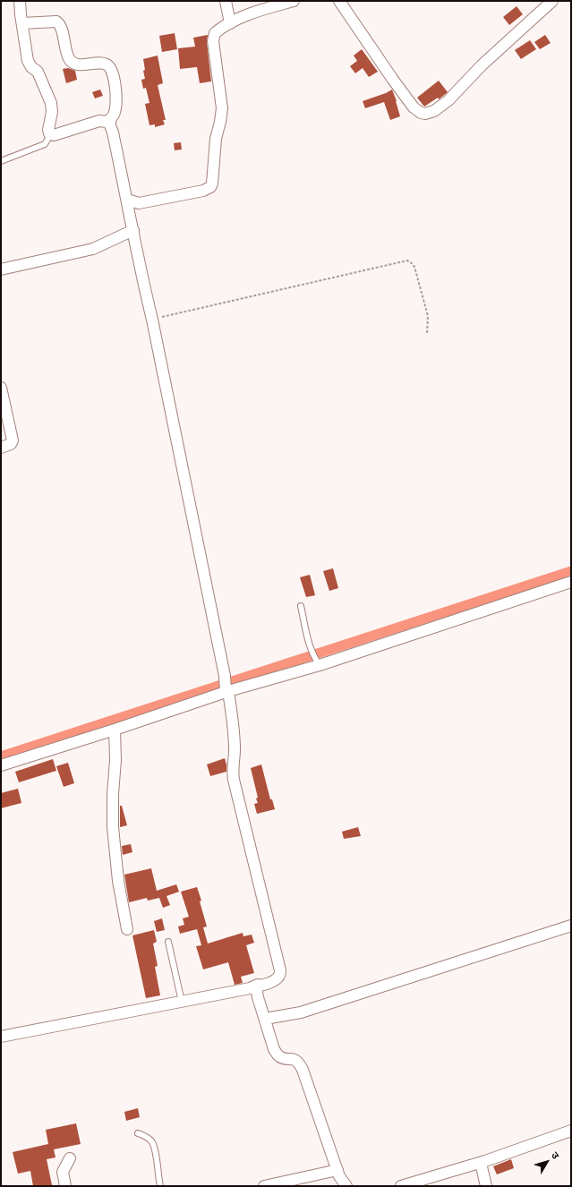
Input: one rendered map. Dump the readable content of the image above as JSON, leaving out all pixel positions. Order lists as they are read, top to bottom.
{
  "north": "top right"
}
